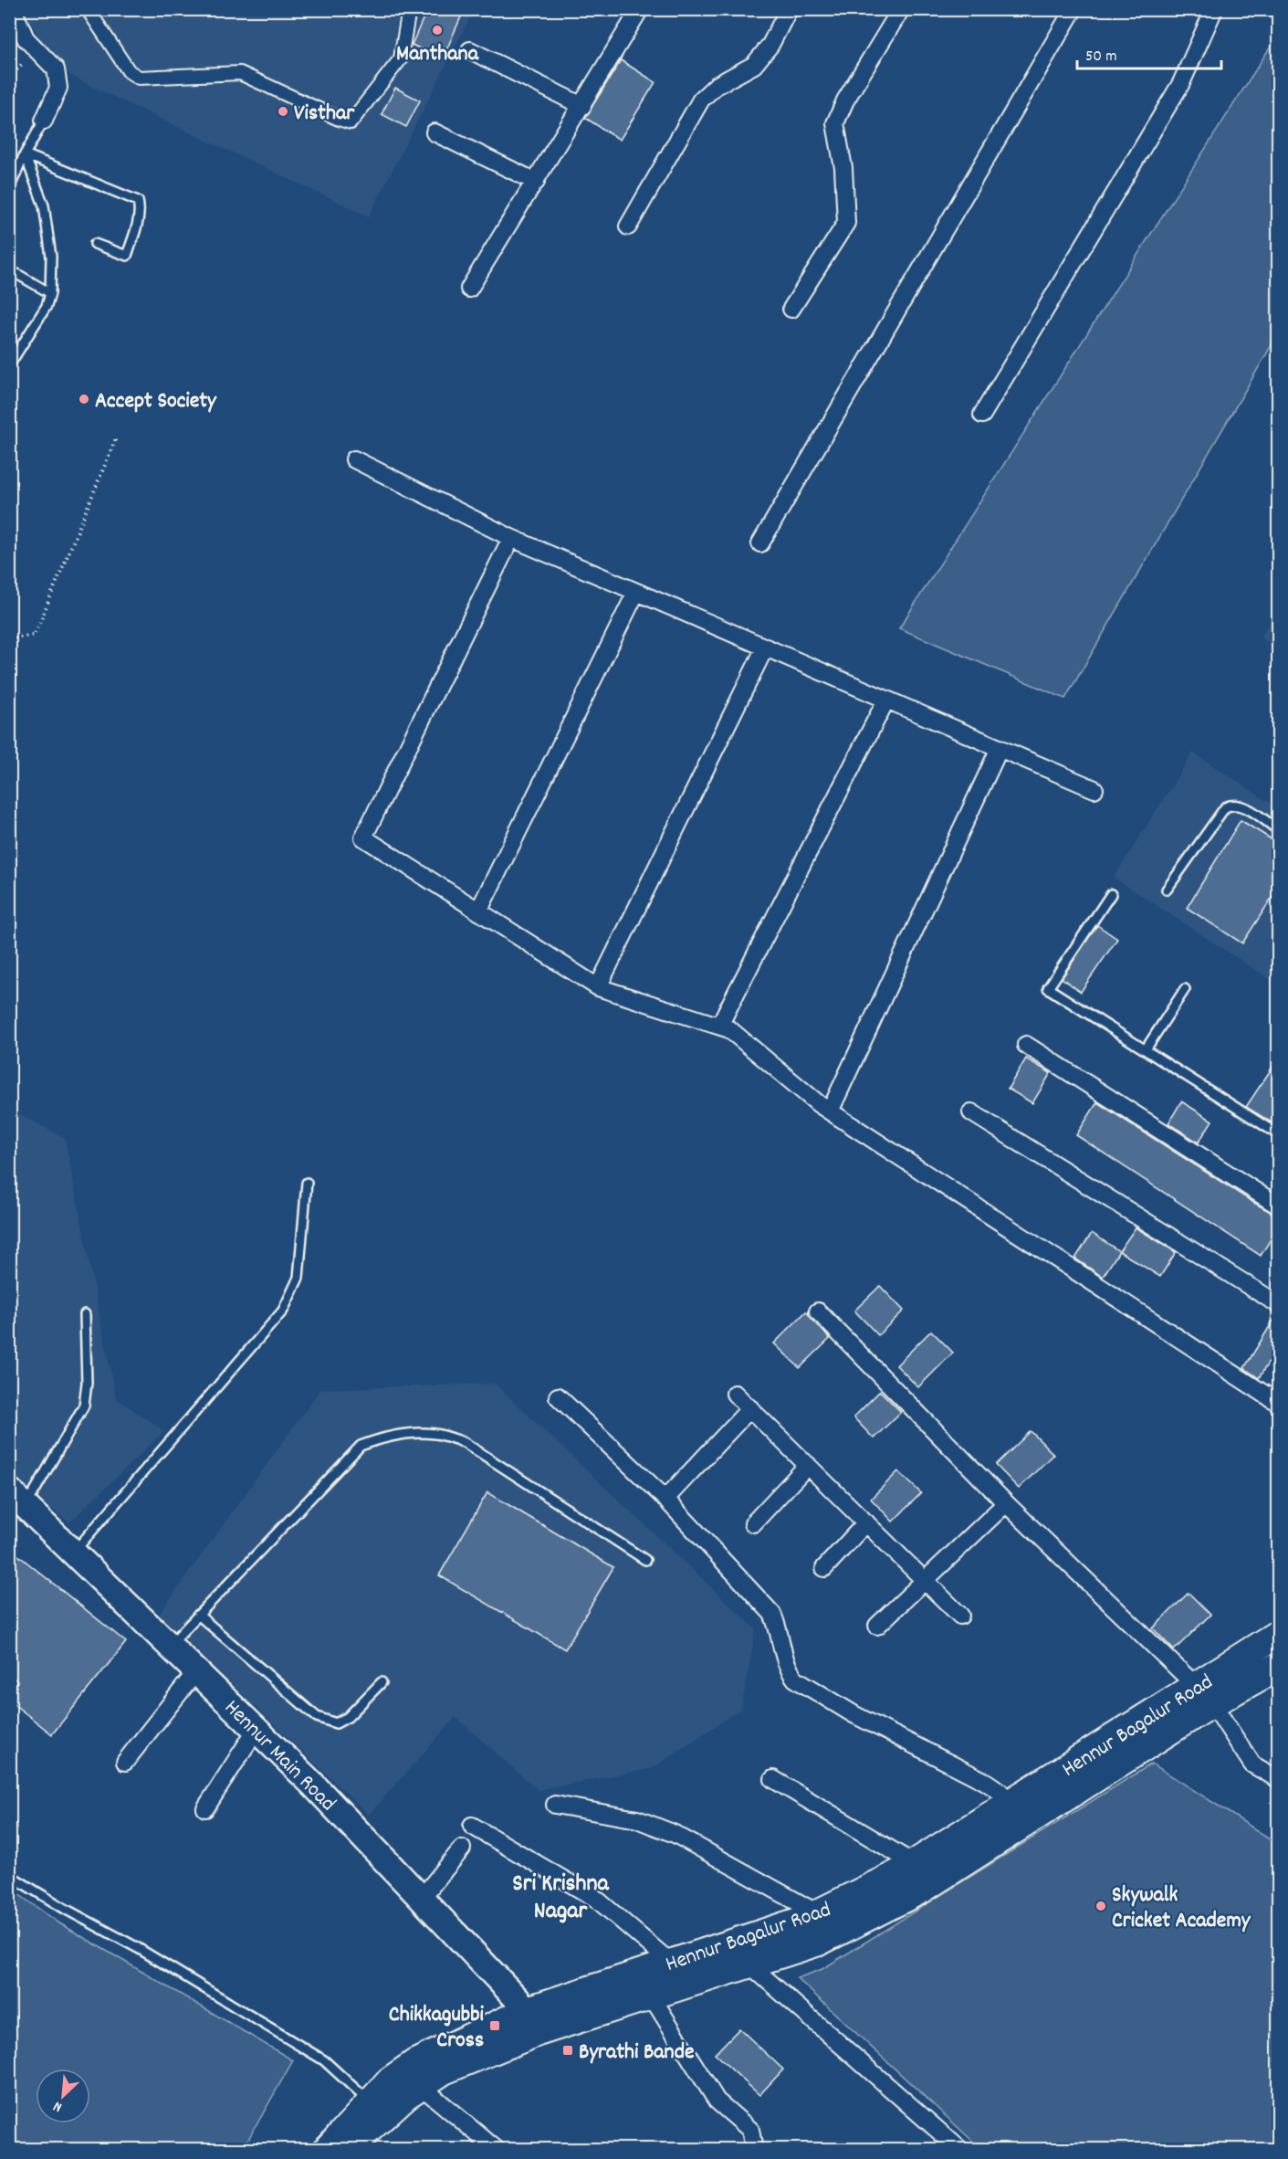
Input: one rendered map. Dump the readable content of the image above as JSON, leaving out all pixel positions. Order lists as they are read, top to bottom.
{
  "streets": {
    "main road": ["Hennur Bagalur Road", "Hennur Main Road"]
  },
  "crossings": [
    ["Hennur Bagalur Road", "Hennur Main Road"]
  ],
  "districts": ["Sri Krishna Nagar"],
  "places": {
    "other": [
      "Manthana",
      "Visthar",
      "Accept Society",
      "Skywalk Cricket Academy"
    ],
    "transit": ["Chikkagubbi Cross", "Byrathi Bande"]
  },
  "scale_bar": "50 m",
  "north": "bottom left"
}
